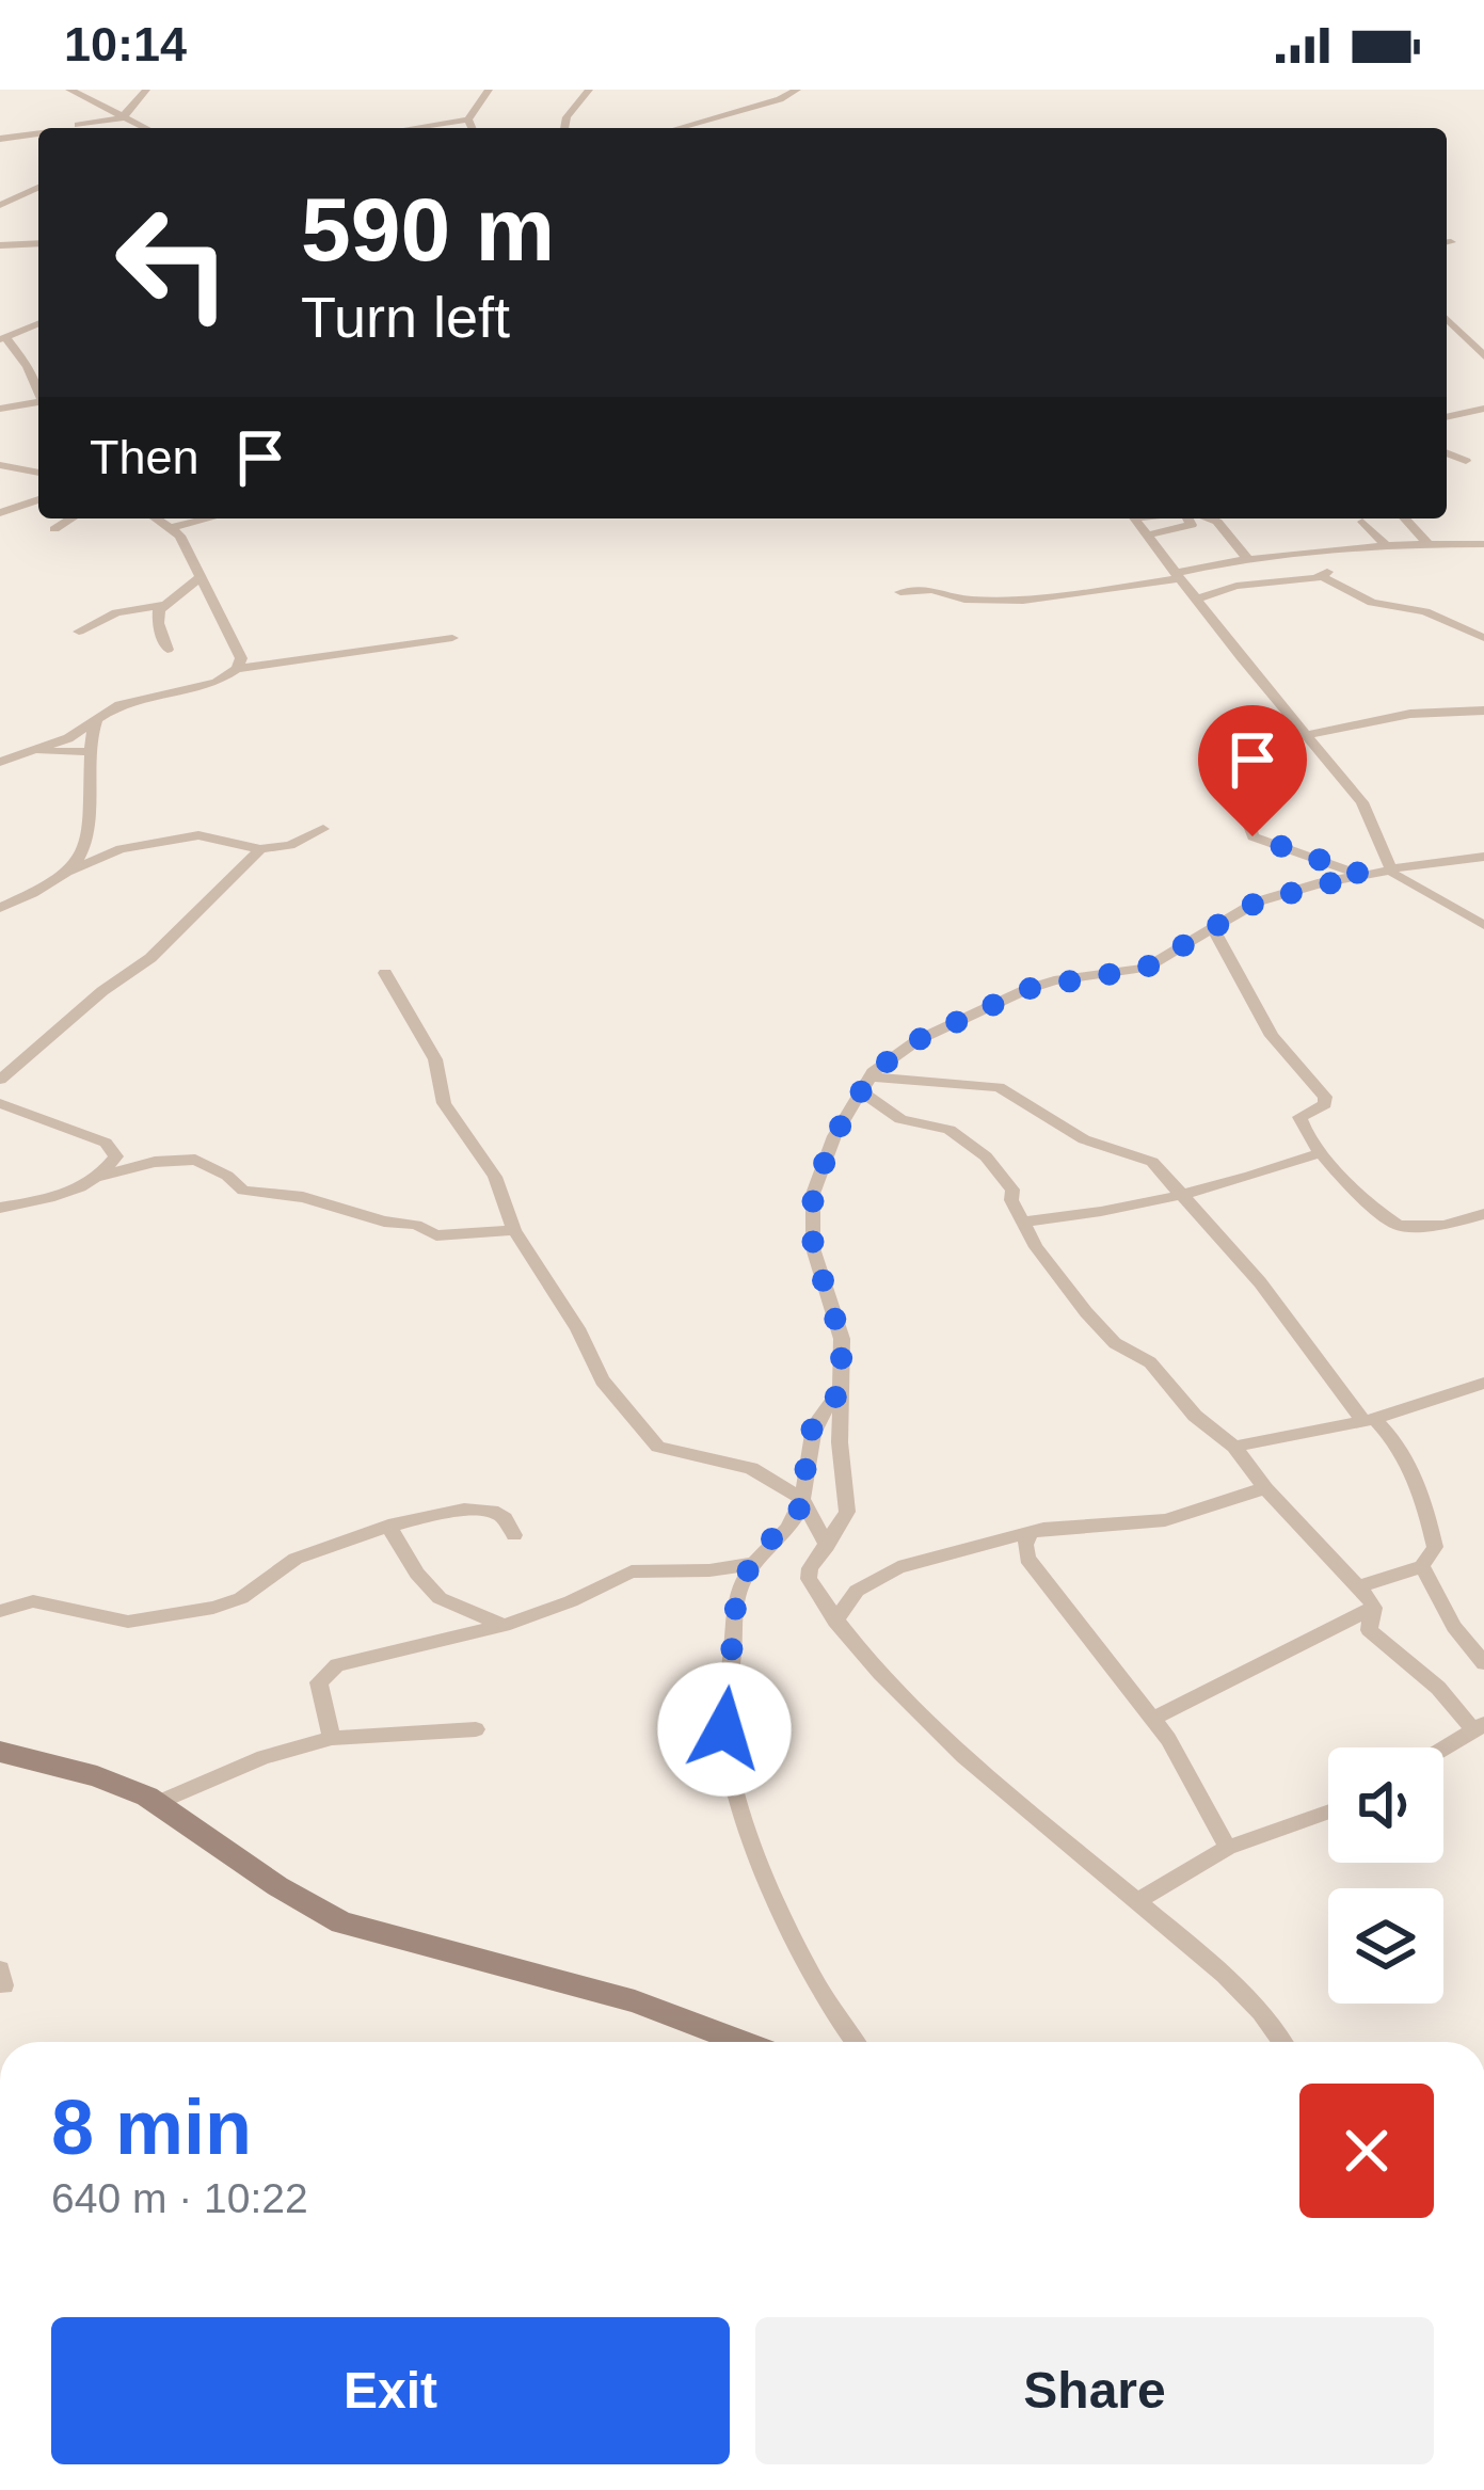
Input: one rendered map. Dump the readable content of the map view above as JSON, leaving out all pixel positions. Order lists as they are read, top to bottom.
{
  "page": {
    "status": "10:14",
    "turn": ["590 m", "Turn left"],
    "then": "Then",
    "heading": ["8 min", "640 m · 10:22"],
    "buttons": ["Exit", "Share"]
  }
}
